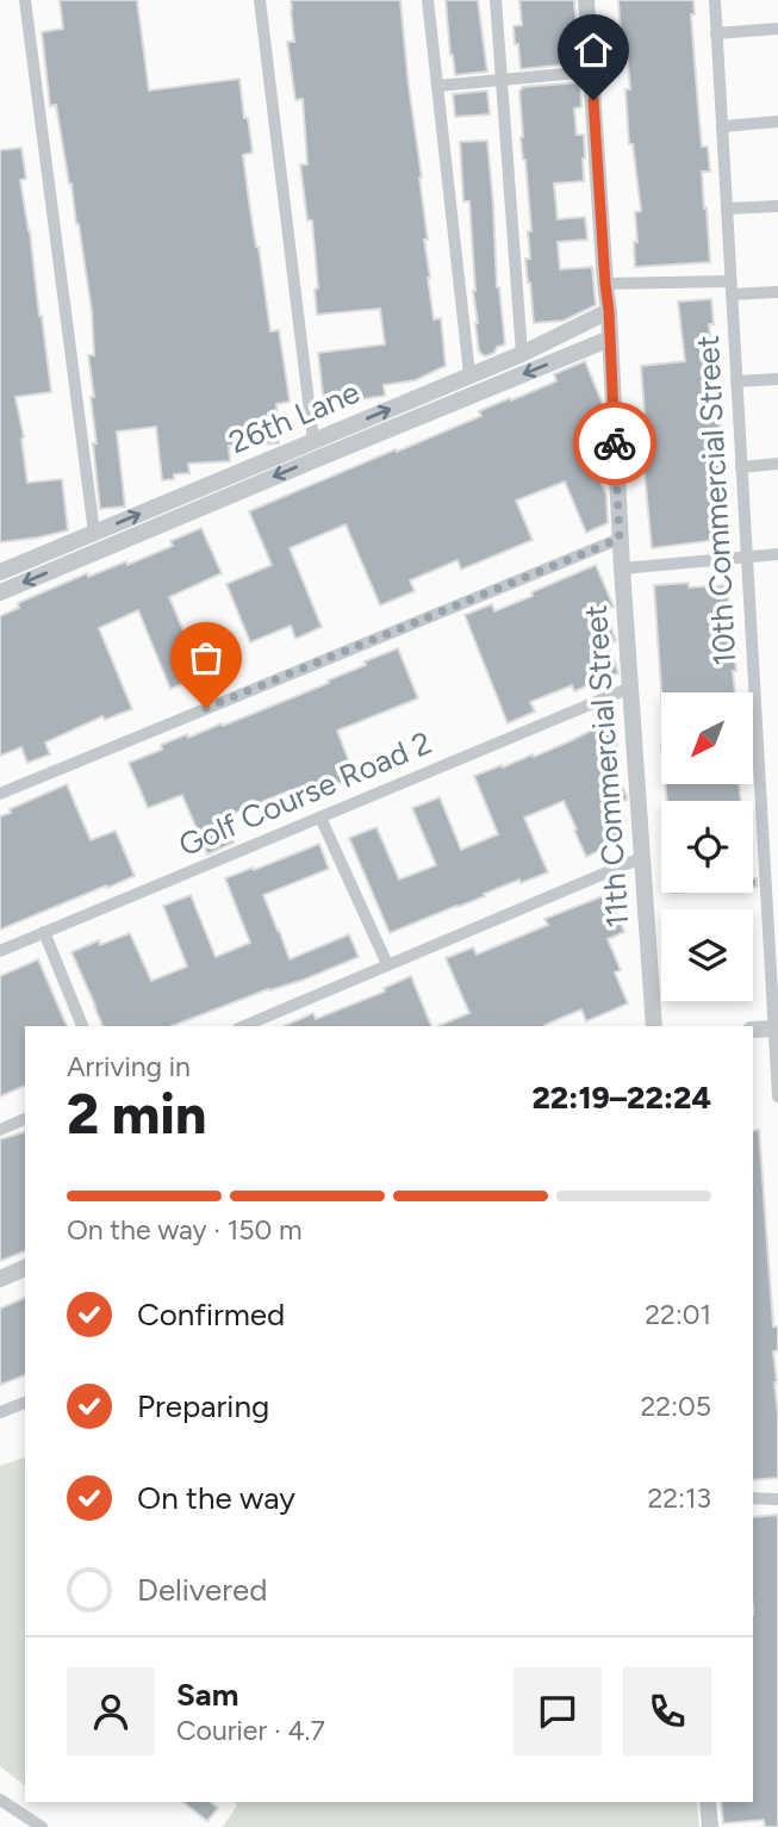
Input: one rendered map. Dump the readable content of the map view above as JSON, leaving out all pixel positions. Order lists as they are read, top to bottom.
{
  "streets": {
    "street": [
      "26th Lane",
      "10th Commercial Street",
      "11th Commercial Street",
      "Golf Course Road 2"
    ]
  },
  "crossings": [
    ["26th Lane", "11th Commercial Street"],
    ["11th Commercial Street", "Golf Course Road 2"]
  ],
  "north": "bottom left",
  "page": {
    "heading": ["2 min", "Arriving in", "22:19–22:24"],
    "panel": ["Sam", "Courier · 4.7"],
    "bar": "On the way · 150 m",
    "list": [
      ["Confirmed", "22:01"],
      ["Preparing", "22:05"],
      ["On the way", "22:13"],
      "Delivered"
    ]
  }
}
